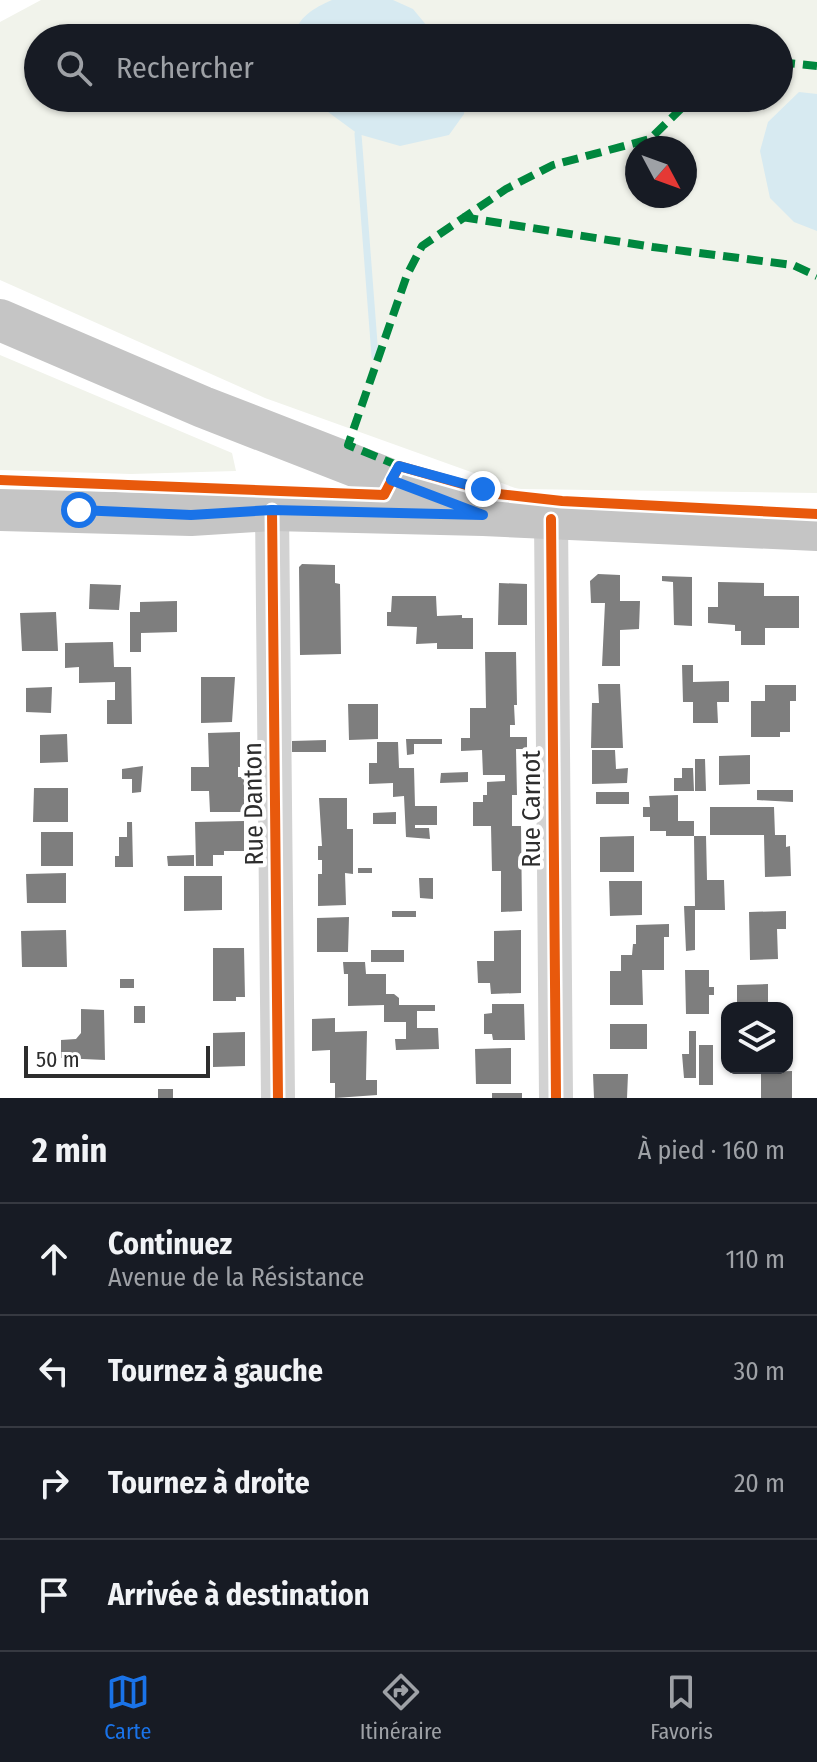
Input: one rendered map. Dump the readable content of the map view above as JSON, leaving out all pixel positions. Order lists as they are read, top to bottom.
{
  "streets": {
    "street": ["Rue Danton", "Rue Carnot"]
  },
  "scale_bar": "50 m",
  "north": "bottom right",
  "page": {
    "search": "Rechercher",
    "scale": "50 m",
    "heading": ["2 min", "À pied · 160 m"],
    "list": [
      ["Continuez", "Avenue de la Résistance", "110 m"],
      ["Tournez à gauche", "30 m"],
      ["Tournez à droite", "20 m"],
      "Arrivée à destination"
    ],
    "nav": ["Carte", "Itinéraire", "Favoris"]
  }
}
